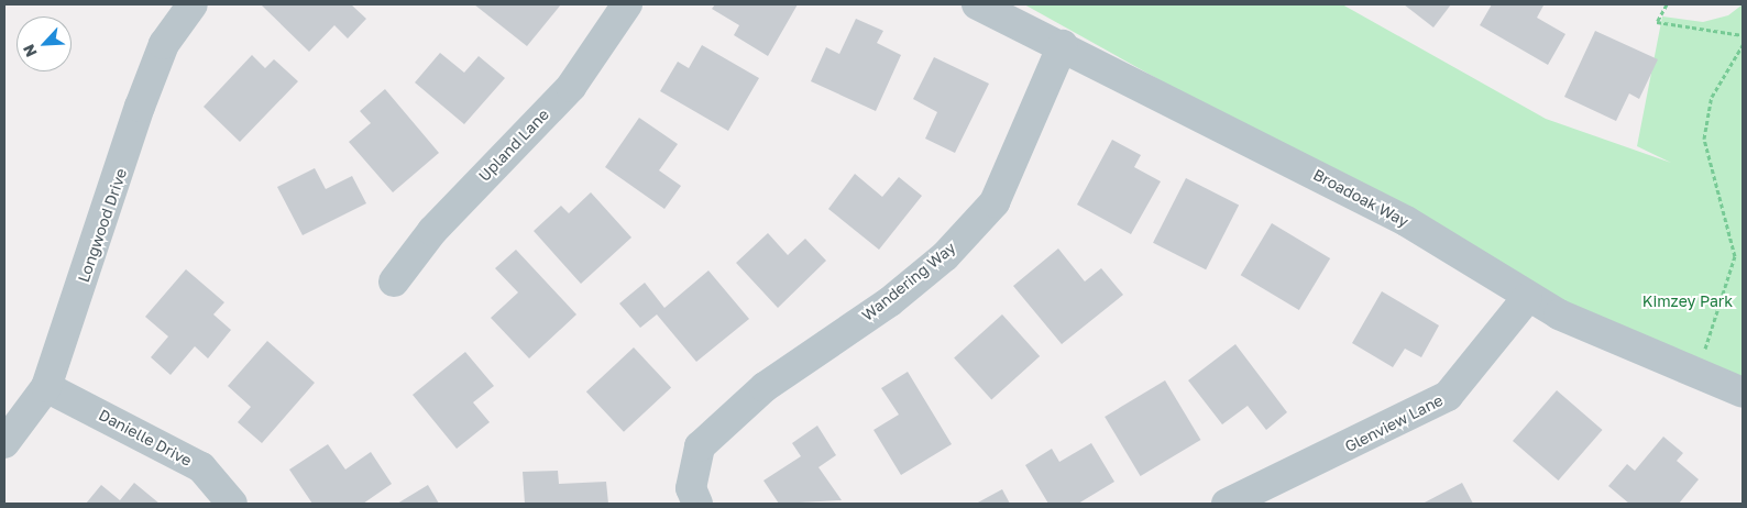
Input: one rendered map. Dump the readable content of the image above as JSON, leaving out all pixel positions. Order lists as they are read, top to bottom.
{
  "streets": {
    "street": [
      "Upland Lane",
      "Broadoak Way",
      "Longwood Drive",
      "Wandering Way",
      "Glenview Lane",
      "Danielle Drive"
    ]
  },
  "crossings": [
    ["Broadoak Way", "Wandering Way"],
    ["Broadoak Way", "Glenview Lane"],
    ["Longwood Drive", "Danielle Drive"]
  ],
  "parks": ["Kimzey Park"],
  "north": "bottom left"
}
